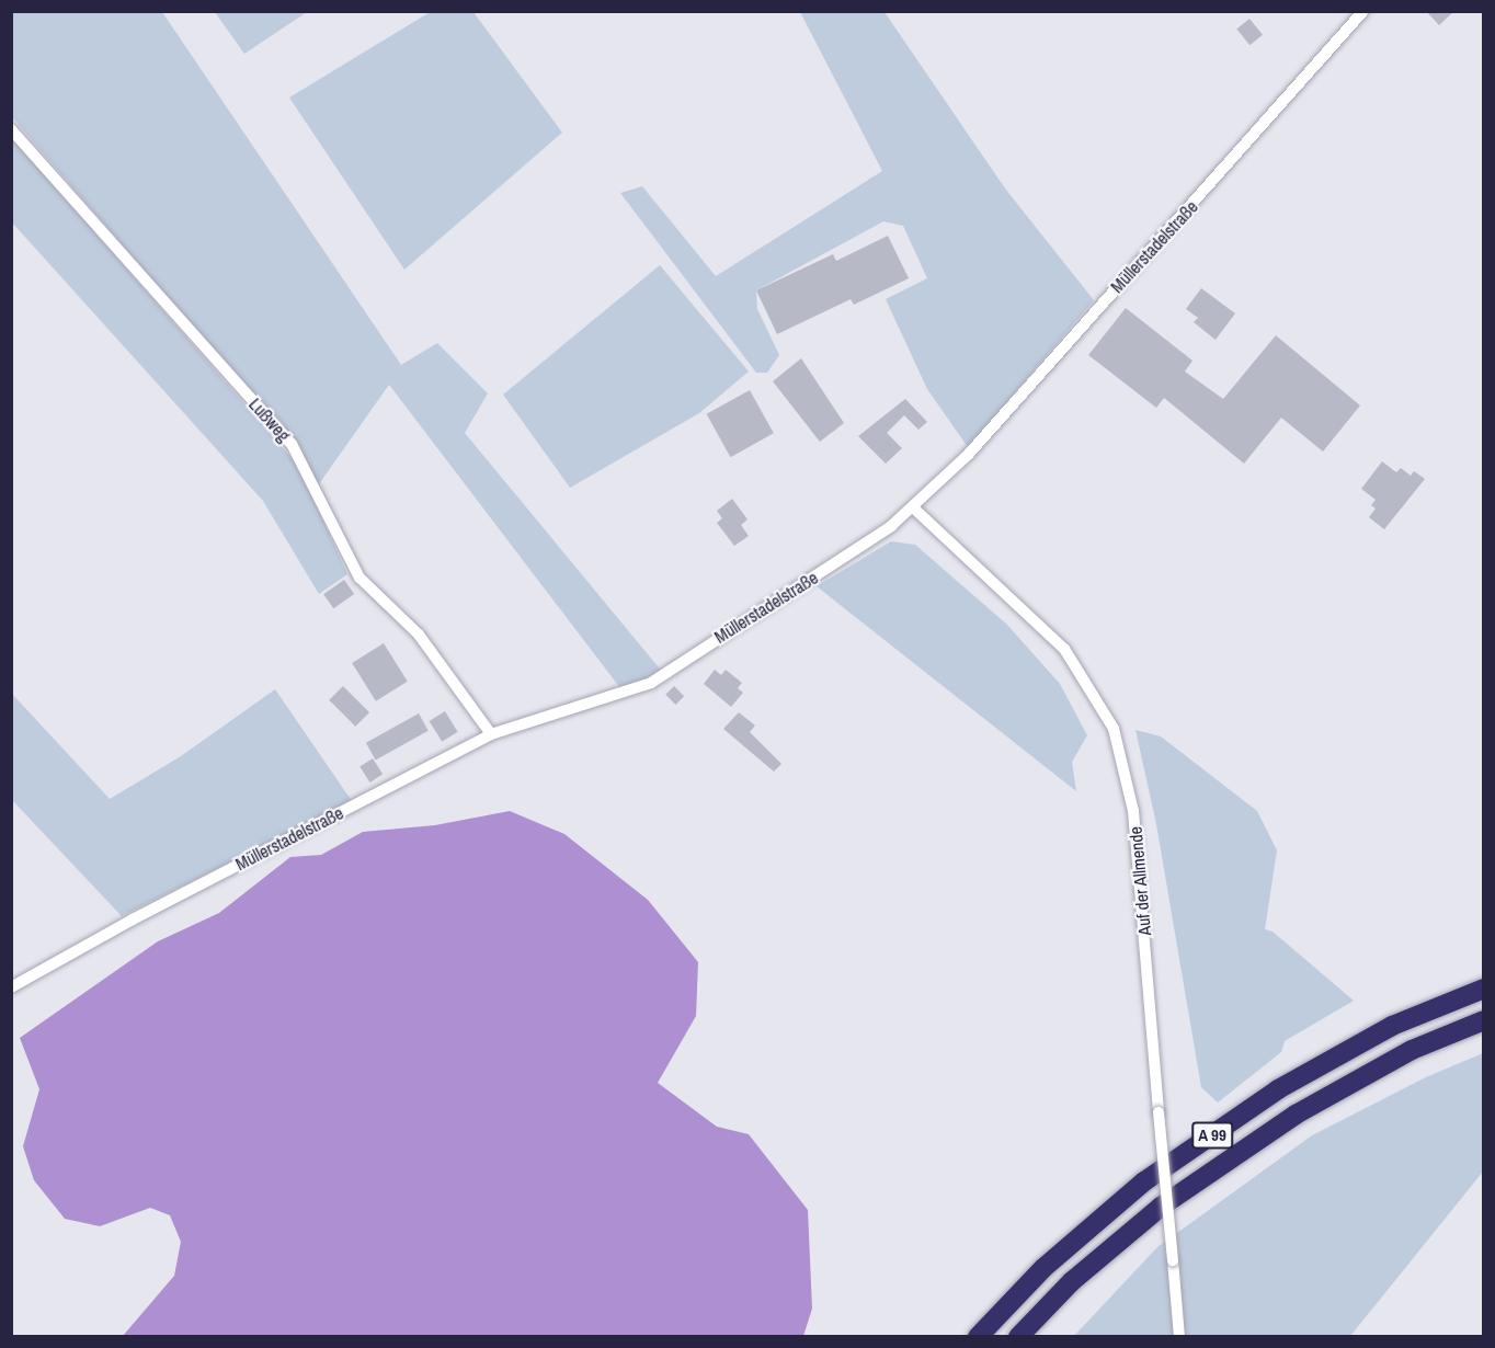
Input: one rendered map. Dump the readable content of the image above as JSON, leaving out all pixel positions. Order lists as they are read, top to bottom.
{
  "streets": {
    "highway": ["A 99"],
    "street": ["Müllerstadelstraße", "Lußweg", "Auf der Allmende"]
  },
  "crossings": [
    ["Müllerstadelstraße", "Lußweg"],
    ["Müllerstadelstraße", "Auf der Allmende"]
  ]
}
